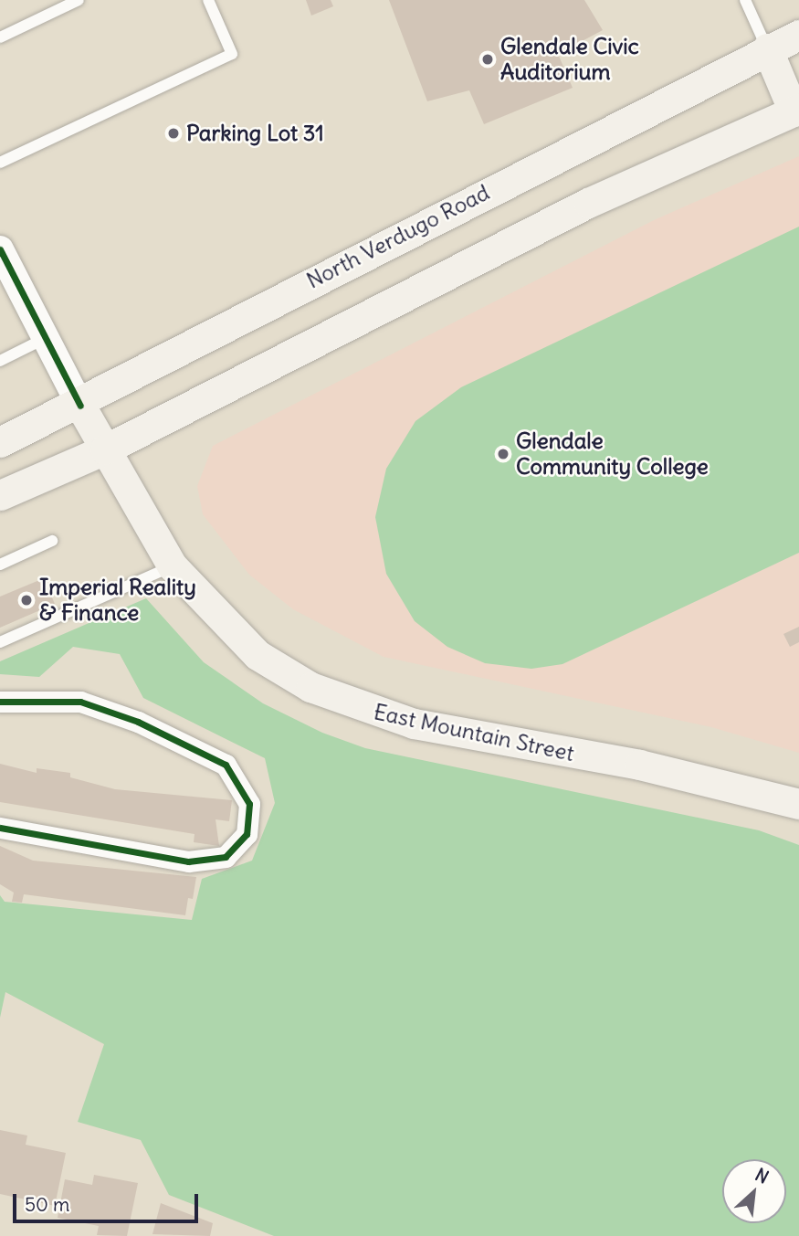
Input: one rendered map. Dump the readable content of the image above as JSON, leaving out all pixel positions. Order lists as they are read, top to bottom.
{
  "streets": {
    "main road": ["North Verdugo Road", "East Mountain Street"]
  },
  "crossings": [
    ["North Verdugo Road", "East Mountain Street"]
  ],
  "places": [
    "Glendale Civic Auditorium",
    "Parking Lot 31",
    "Glendale Community College",
    "Imperial Reality & Finance"
  ],
  "scale_bar": "50 m",
  "north": "top right"
}
